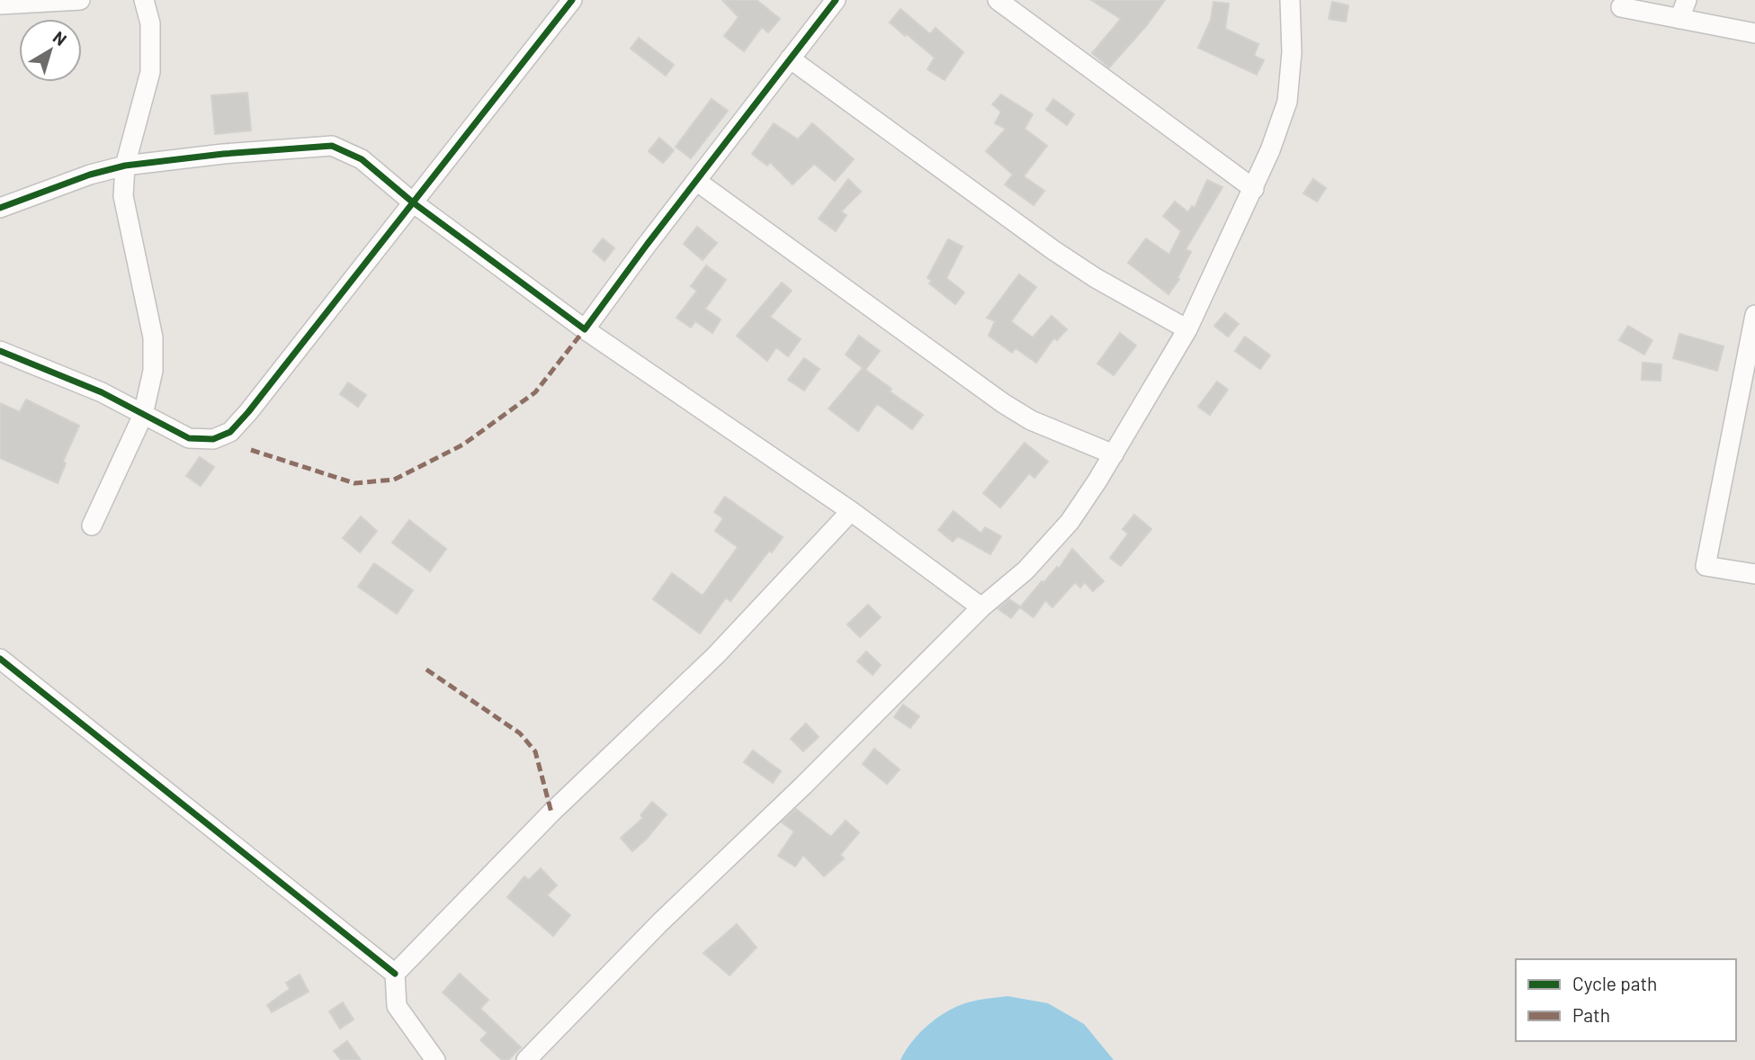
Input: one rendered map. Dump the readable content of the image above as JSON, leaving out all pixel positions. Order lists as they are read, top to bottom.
{
  "legend": ["Cycle path", "Path"],
  "north": "top right"
}
